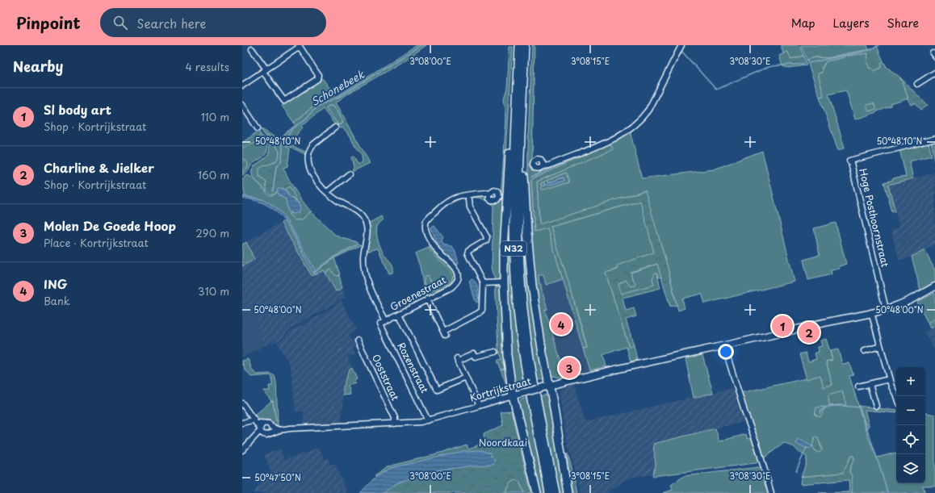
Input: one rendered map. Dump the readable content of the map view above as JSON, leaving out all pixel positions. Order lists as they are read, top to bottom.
{
  "streets": {
    "highway": ["N32"],
    "main road": ["Kortrijkstraat"],
    "street": [
      "Hoge Posthoornstraat",
      "Groenestraat",
      "Rozenstraat",
      "Ooststraat"
    ]
  },
  "crossings": [
    ["Hoge Posthoornstraat", "Kortrijkstraat"],
    ["Groenestraat", "Rozenstraat"],
    ["Rozenstraat", "Kortrijkstraat"],
    ["Ooststraat", "Kortrijkstraat"]
  ],
  "water": ["Schonebeek"],
  "parks": ["Noordkaai"],
  "page": {
    "header": "Pinpoint",
    "search": "Search here",
    "nav": ["Map", "Layers", "Share"],
    "heading": ["Nearby", "4 results"],
    "list": [
      {
        "mark": "1",
        "name": "Sl body art",
        "note": "Shop · Kortrijkstraat",
        "value": "110 m"
      },
      {
        "mark": "2",
        "name": "Charline & Jielker",
        "note": "Shop · Kortrijkstraat",
        "value": "160 m"
      },
      {
        "mark": "3",
        "name": "Molen De Goede Hoop",
        "note": "Place · Kortrijkstraat",
        "value": "290 m"
      },
      {
        "mark": "4",
        "name": "ING",
        "note": "Bank",
        "value": "310 m"
      }
    ],
    "pins": [
      "4",
      "1",
      "2",
      "3"
    ],
    "map_buttons": ["+", "−"]
  },
  "coordinates": [
    "3°08'00\"E",
    "3°08'15\"E",
    "3°08'30\"E",
    "50°48'10\"N",
    "50°48'00\"N",
    "50°47'50\"N"
  ]
}
